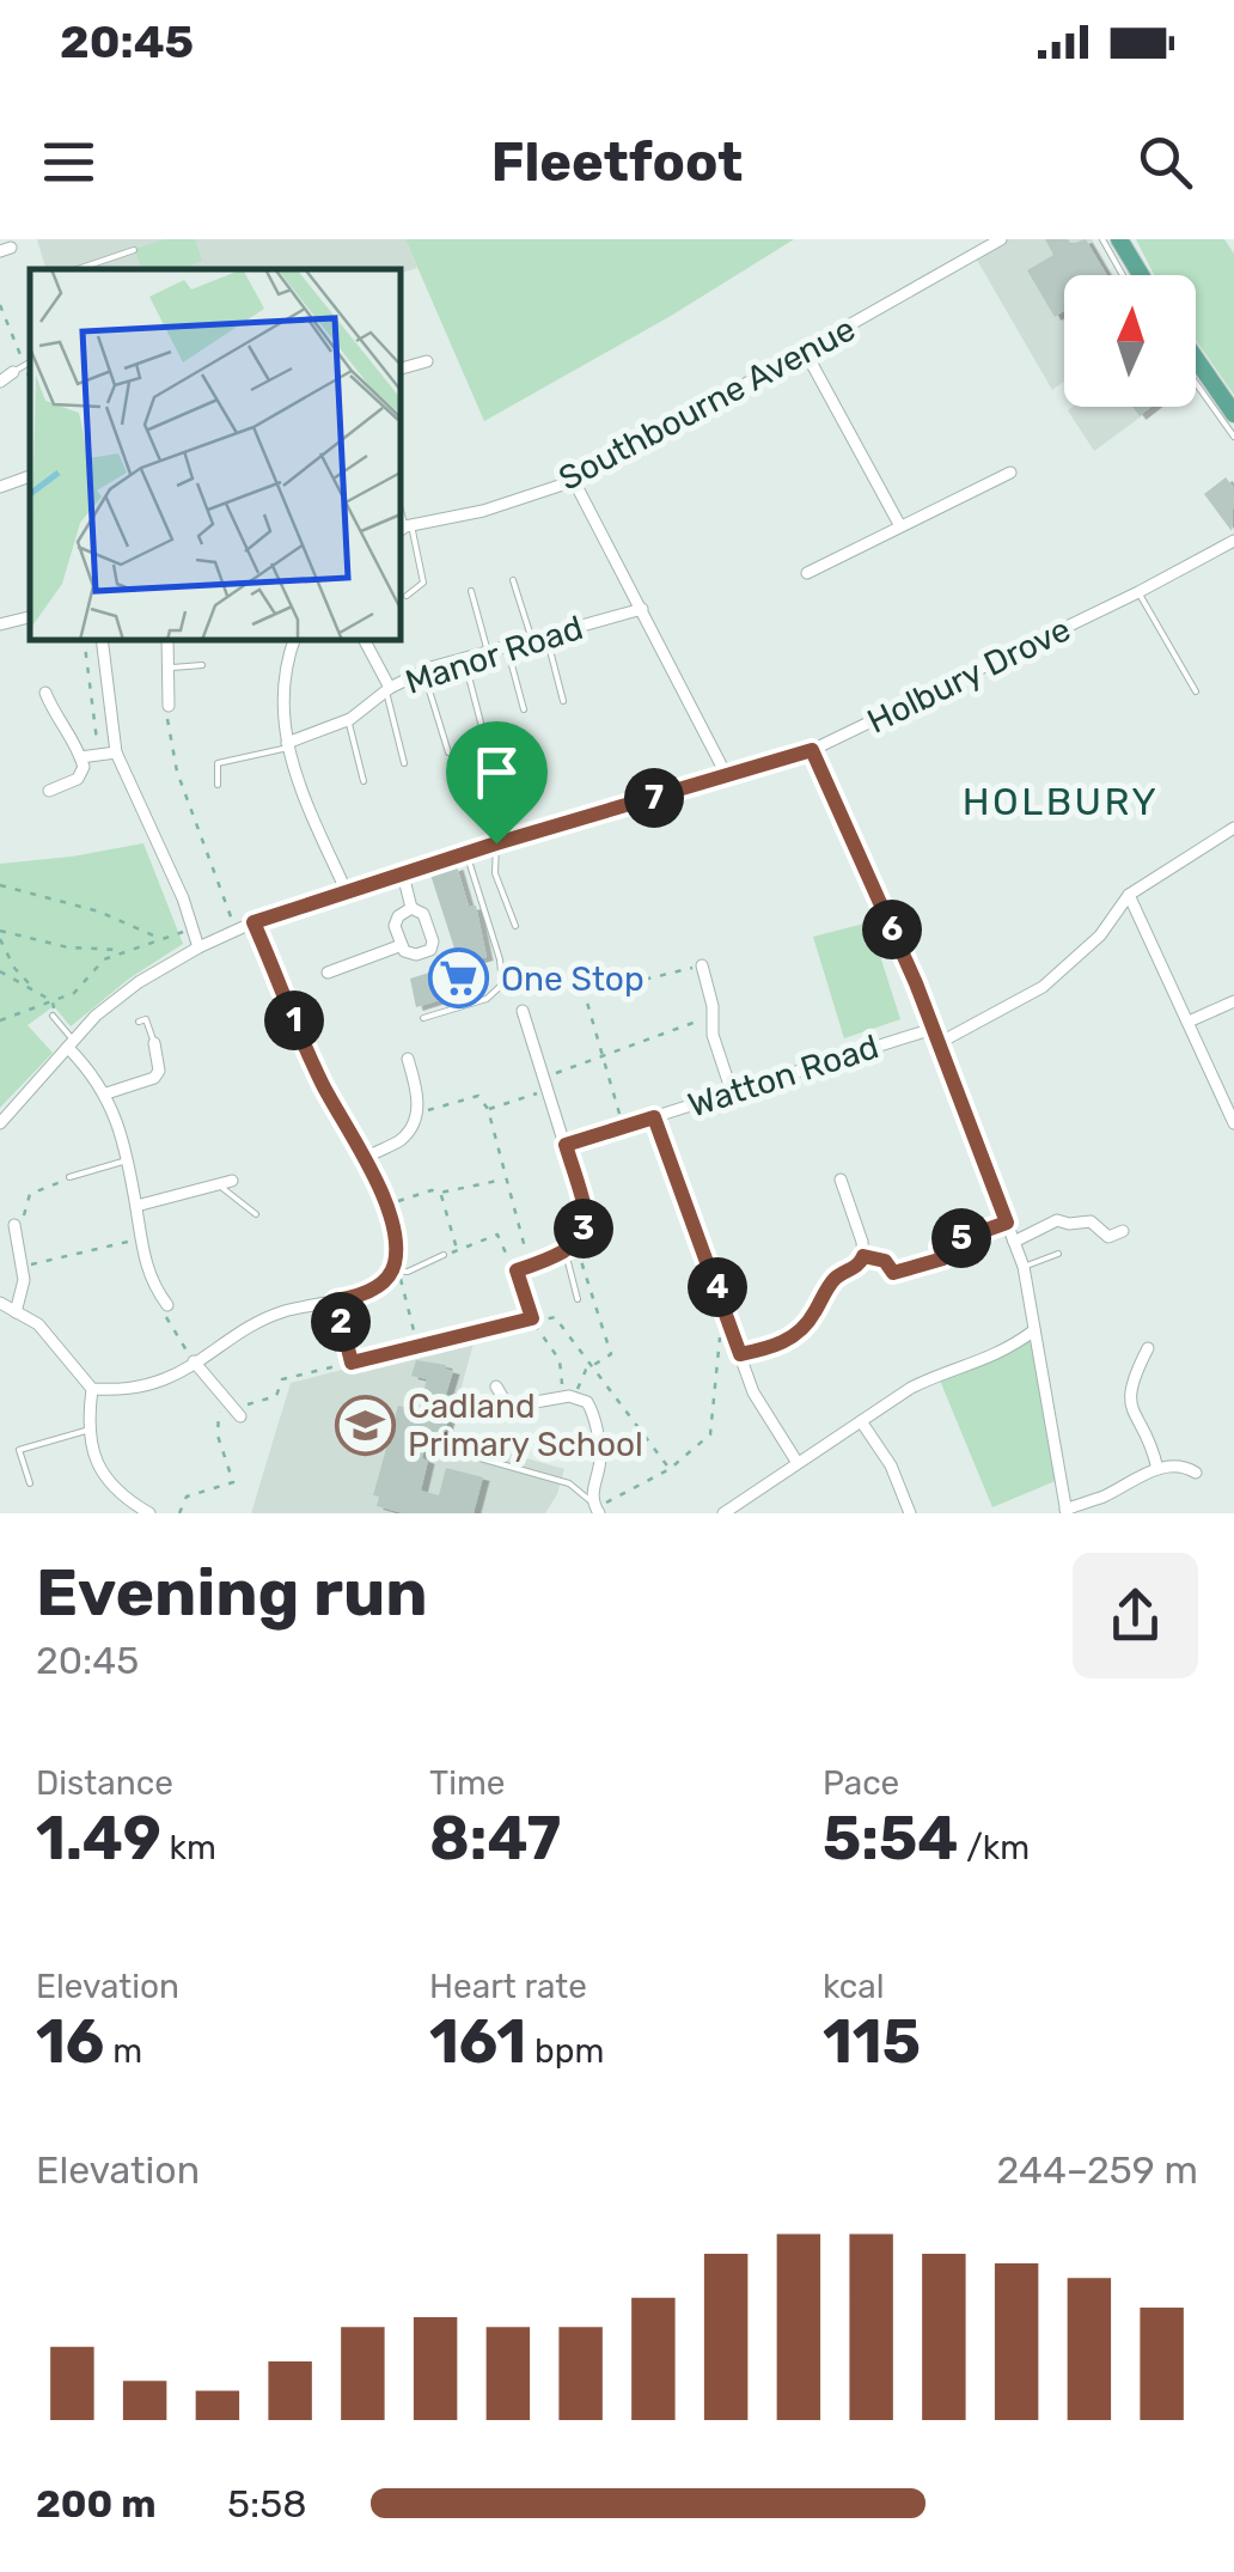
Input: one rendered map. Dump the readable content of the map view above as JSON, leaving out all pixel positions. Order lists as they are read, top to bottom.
{
  "streets": {
    "street": [
      "Southbourne Avenue",
      "Manor Road",
      "Holbury Drove",
      "Watton Road"
    ]
  },
  "districts": ["HOLBURY"],
  "places": {
    "supermarket": ["One Stop"],
    "school or university": ["Cadland Primary School"]
  },
  "north": "top",
  "page": {
    "status": "20:45",
    "header": "Fleetfoot",
    "pins": [
      "7",
      "6",
      "1",
      "3",
      "5",
      "4",
      "2"
    ],
    "heading": ["Evening run", "20:45"],
    "stats": [
      ["Distance", "1.49 km"],
      ["Time", "8:47"],
      ["Pace", "5:54 /km"],
      ["Elevation", "16 m"],
      ["Heart rate", "161 bpm"],
      ["kcal", "115"]
    ],
    "chart": ["Elevation", "244–259 m"],
    "list": [
      {
        "name": "200 m",
        "note": "5:58"
      }
    ]
  }
}
